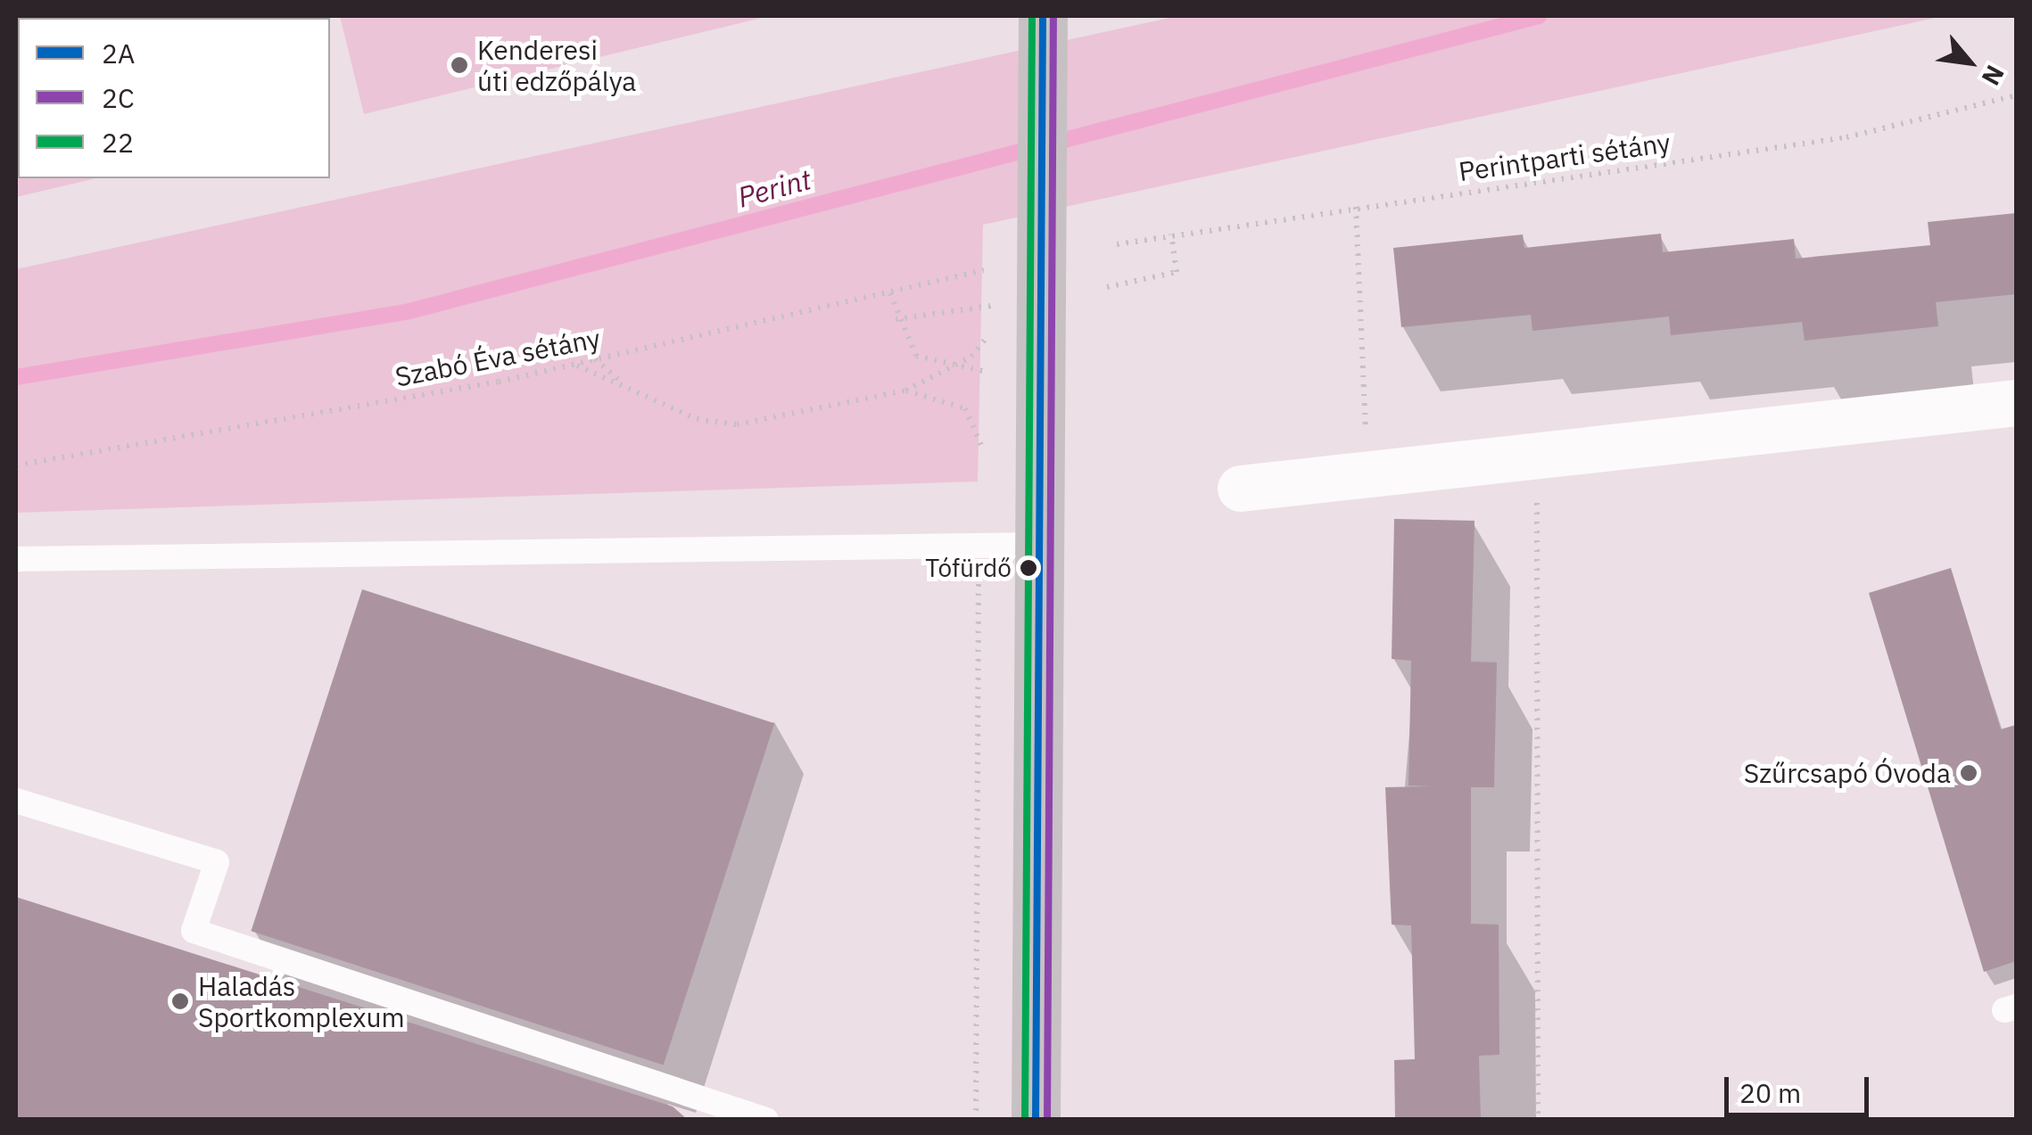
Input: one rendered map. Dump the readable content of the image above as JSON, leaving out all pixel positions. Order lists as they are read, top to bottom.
{
  "streets": {
    "path": ["Perintparti sétány", "Szabó Éva sétány"]
  },
  "water": ["Perint"],
  "places": [
    "Kenderesi úti edzőpálya",
    "Tófürdő",
    "Szűrcsapó Óvoda",
    "Haladás Sportkomplexum"
  ],
  "lines": ["transit line 2A", "transit line 2C", "transit line 22"],
  "legend": ["2A", "2C", "22"],
  "scale_bar": "20 m",
  "north": "bottom right"
}
